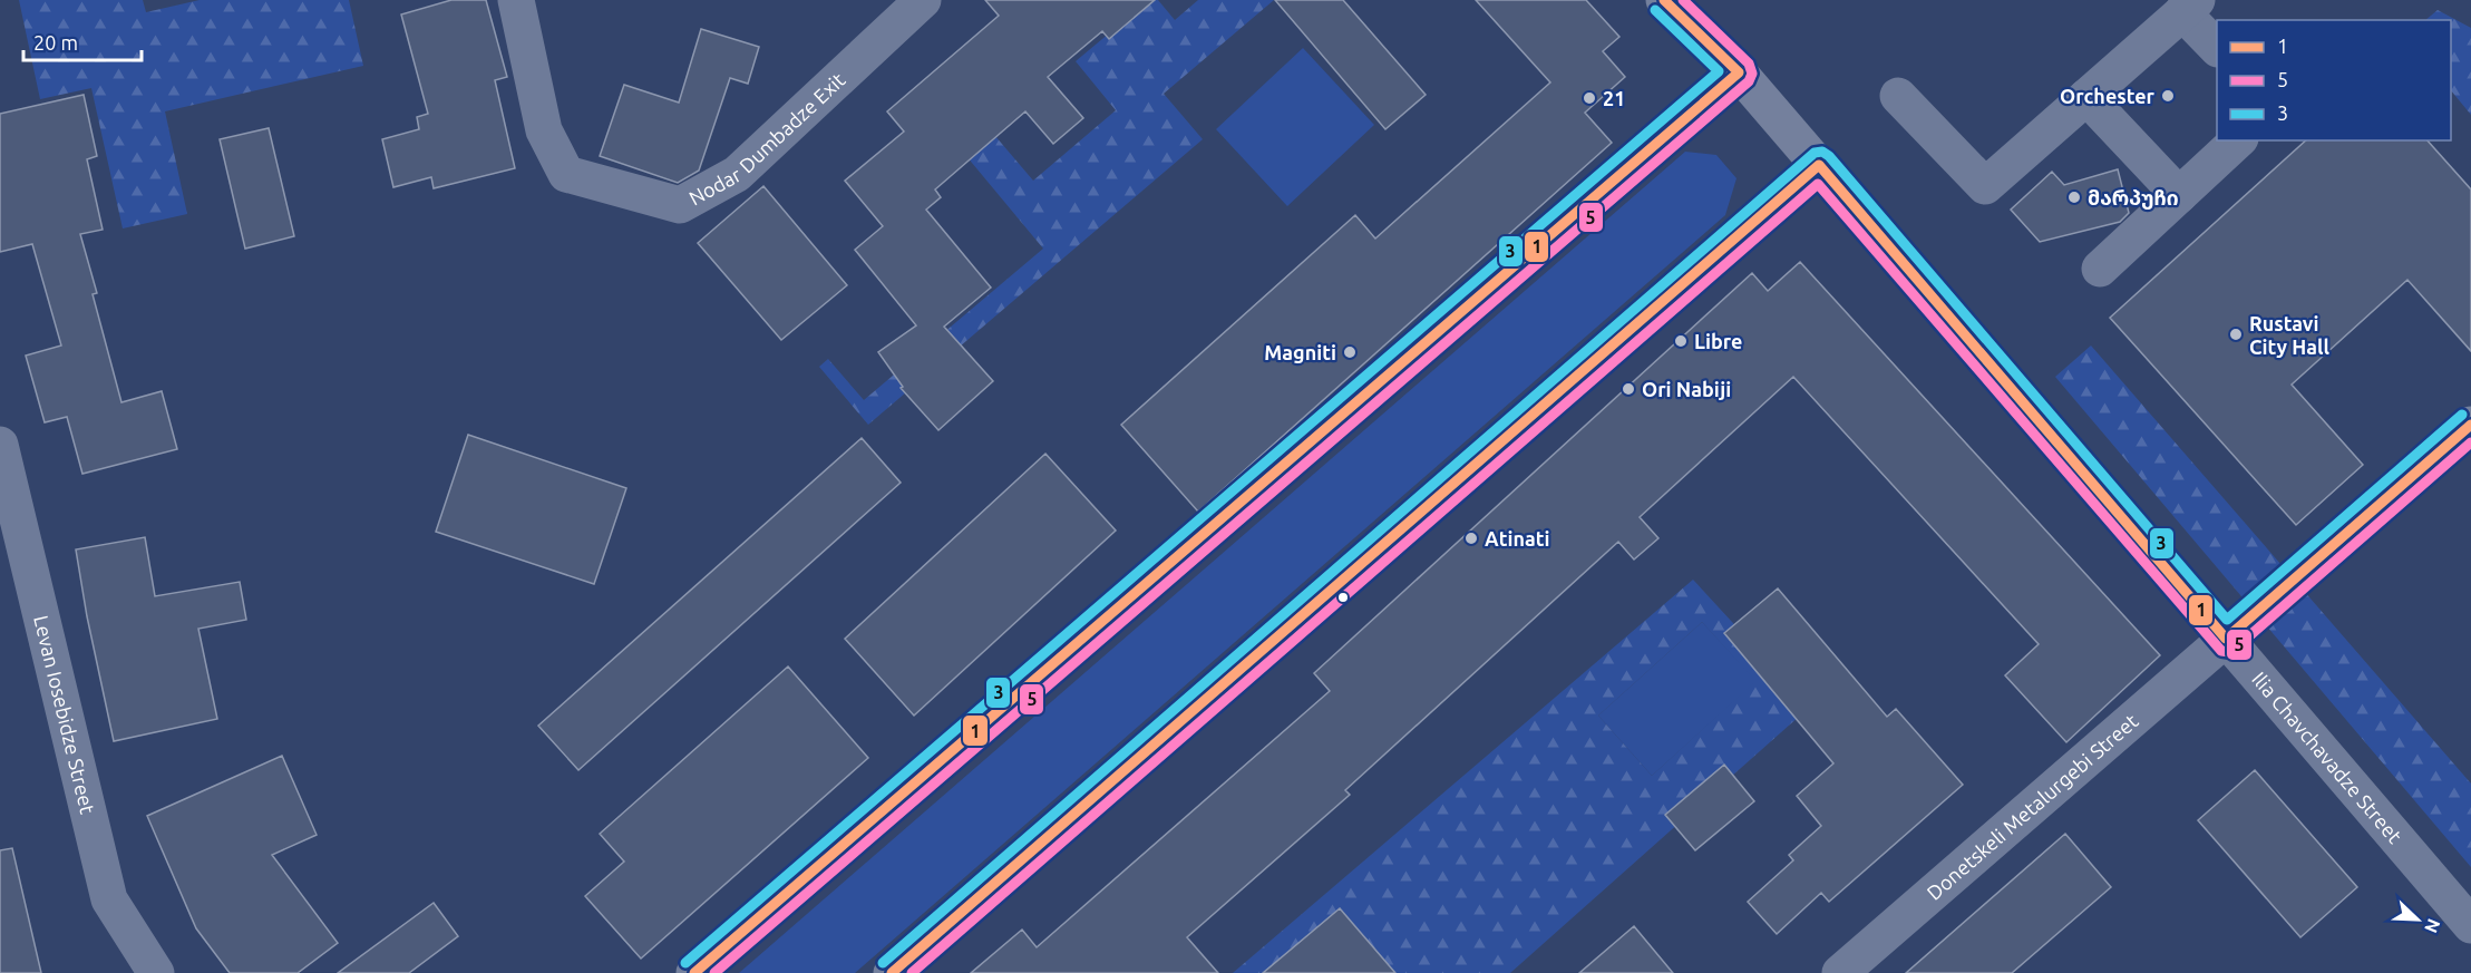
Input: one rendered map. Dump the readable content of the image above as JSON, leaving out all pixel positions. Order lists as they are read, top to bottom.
{
  "streets": {
    "street": [
      "Nodar Dumbadze Exit",
      "Levan Iosebidze Street",
      "Ilia Chavchavadze Street",
      "Donetskeli Metalurgebi Street"
    ]
  },
  "crossings": [
    ["Ilia Chavchavadze Street", "Donetskeli Metalurgebi Street"]
  ],
  "places": [
    "Orchester",
    "21",
    "მარპუჩი",
    "Rustavi City Hall",
    "Libre",
    "Magniti",
    "Ori Nabiji",
    "Atinati"
  ],
  "lines": ["transit line 1", "transit line 5", "transit line 3"],
  "legend": ["1", "5", "3"],
  "scale_bar": "20 m",
  "north": "bottom right"
}
